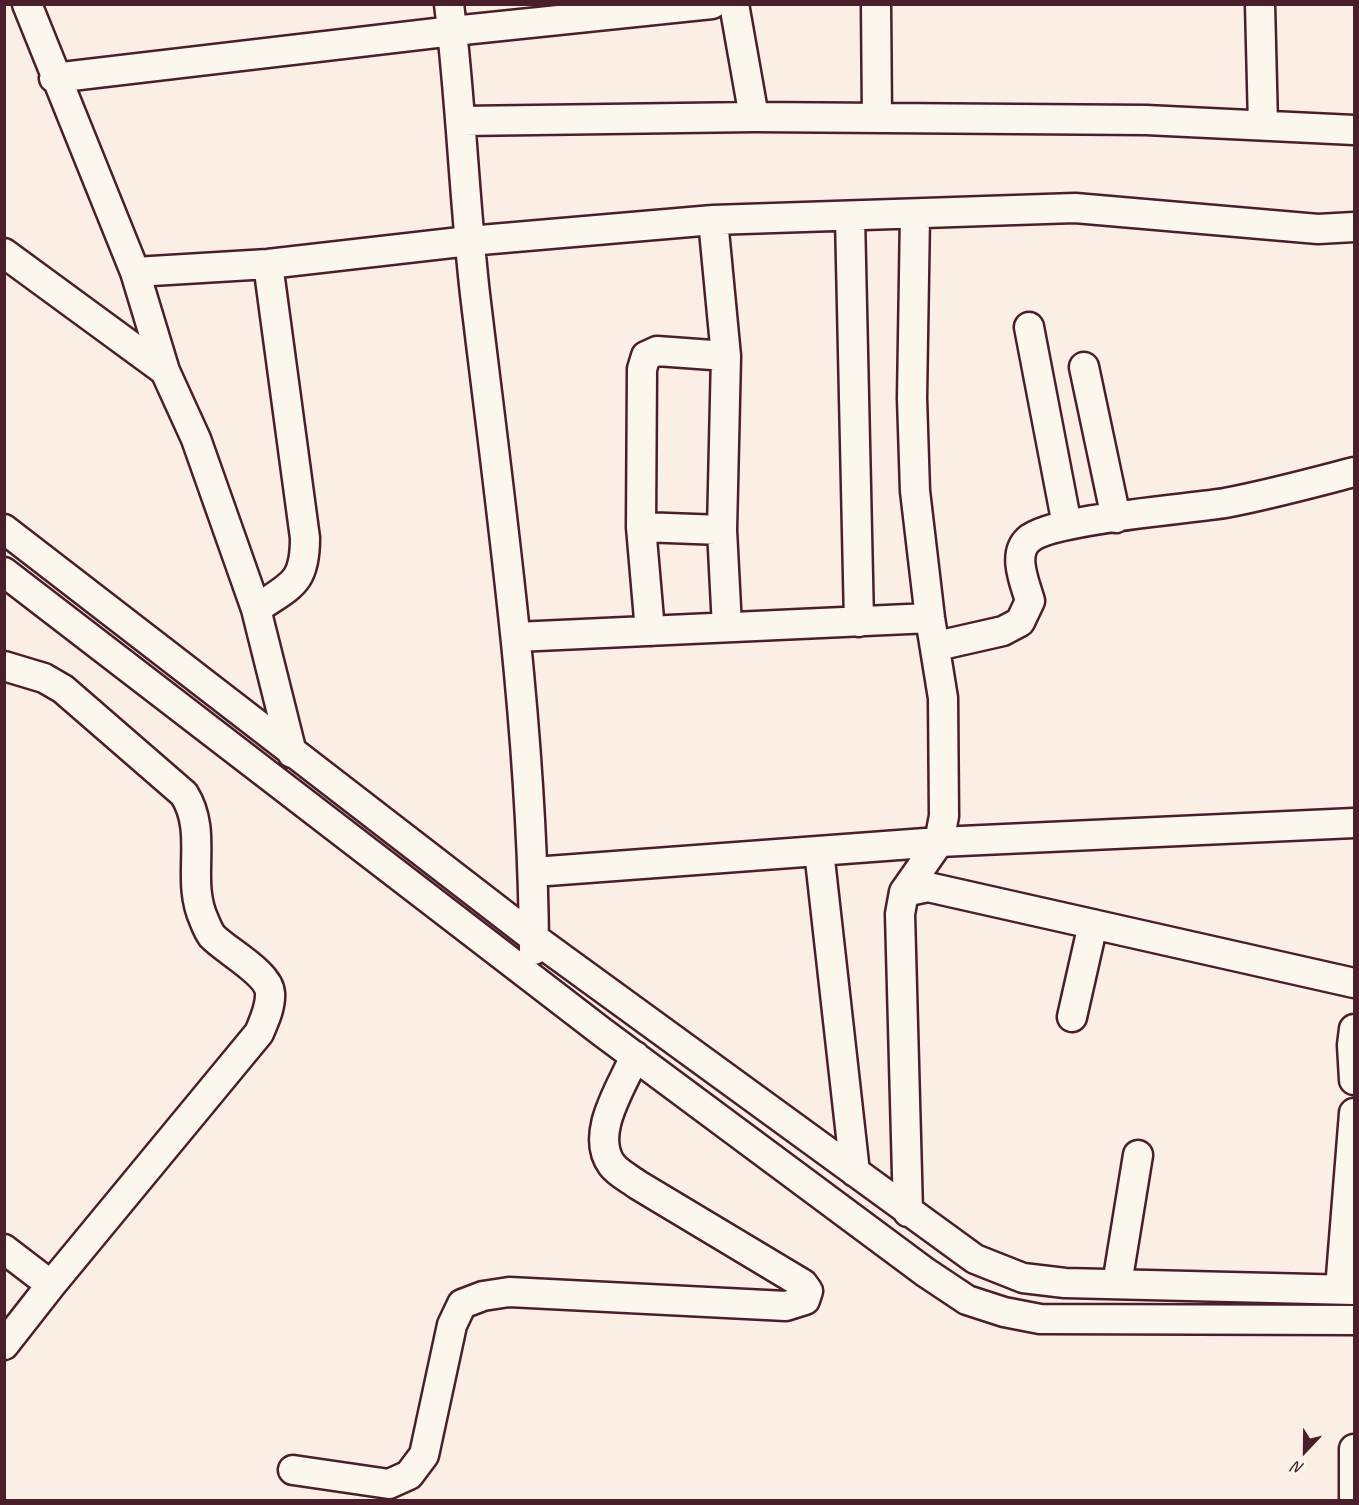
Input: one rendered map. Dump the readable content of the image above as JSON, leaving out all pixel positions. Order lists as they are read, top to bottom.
{
  "north": "bottom"
}
